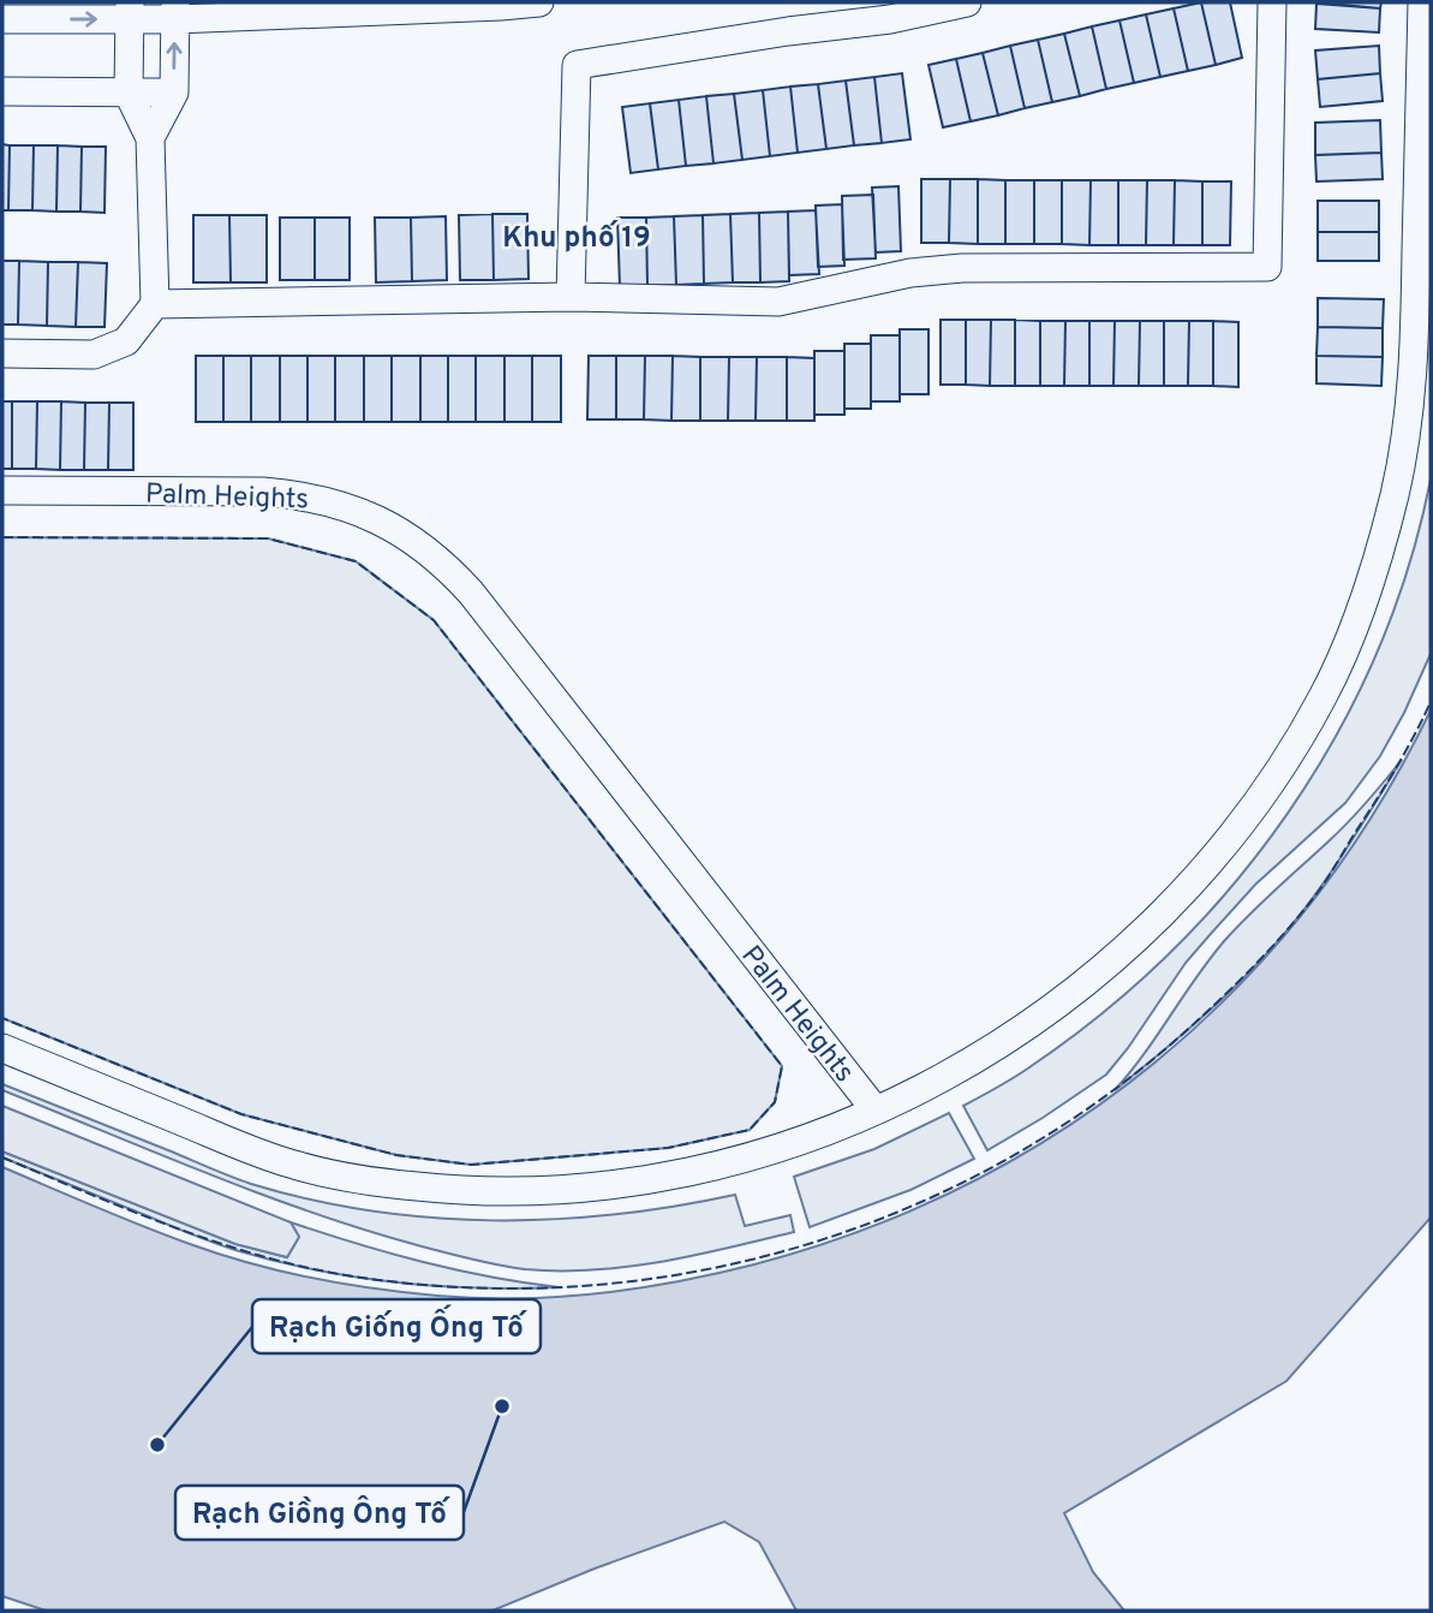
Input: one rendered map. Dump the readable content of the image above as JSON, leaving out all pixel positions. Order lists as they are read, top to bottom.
{
  "streets": {
    "street": ["Palm Heights"]
  },
  "districts": ["Khu phố 19"],
  "places": ["Rạch Giồng Ông Tố", "Rạch Giống Ống Tố"]
}
